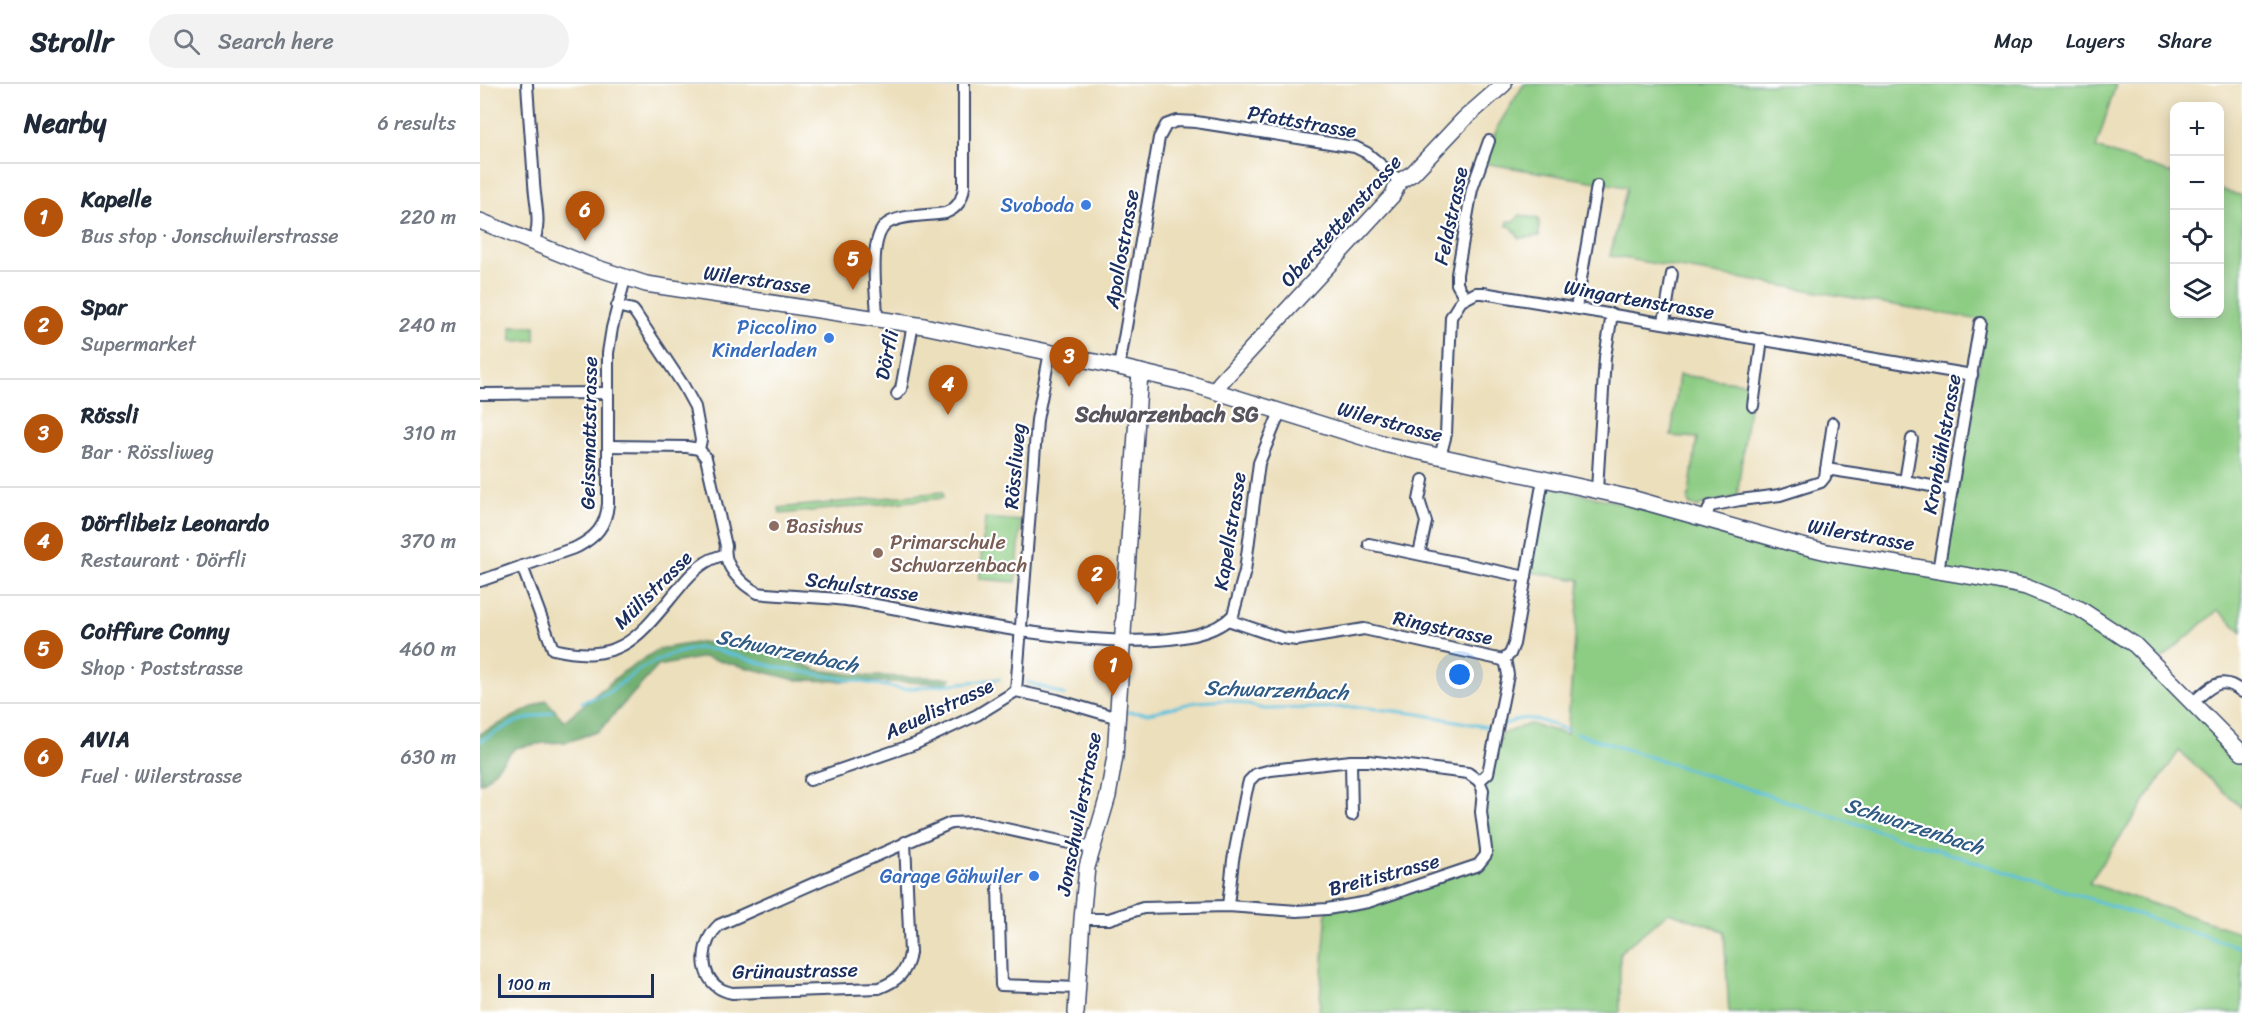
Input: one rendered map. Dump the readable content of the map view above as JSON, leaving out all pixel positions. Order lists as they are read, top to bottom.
{
  "streets": {
    "main road": ["Oberstettenstrasse", "Wilerstrasse", "Jonschwilerstrasse"],
    "street": [
      "Pfattstrasse",
      "Feldstrasse",
      "Apollostrasse",
      "Wingartenstrasse",
      "Dörfli",
      "Geissmattstrasse",
      "Kronbühlstrasse",
      "Rössliweg",
      "Kapellstrasse",
      "Schulstrasse",
      "Mülistrasse",
      "Ringstrasse",
      "Aeuelistrasse",
      "Breitistrasse",
      "Grünaustrasse"
    ]
  },
  "crossings": [
    ["Pfattstrasse", "Oberstettenstrasse"],
    ["Pfattstrasse", "Apollostrasse"],
    ["Feldstrasse", "Wingartenstrasse"],
    ["Oberstettenstrasse", "Wilerstrasse"],
    ["Apollostrasse", "Wilerstrasse"],
    ["Wilerstrasse", "Dörfli"],
    ["Wilerstrasse", "Geissmattstrasse"],
    ["Wilerstrasse", "Kronbühlstrasse"],
    ["Wilerstrasse", "Rössliweg"],
    ["Wilerstrasse", "Kapellstrasse"],
    ["Wilerstrasse", "Ringstrasse"],
    ["Wilerstrasse", "Jonschwilerstrasse"],
    ["Wingartenstrasse", "Kronbühlstrasse"],
    ["Geissmattstrasse", "Schulstrasse"],
    ["Geissmattstrasse", "Mülistrasse"],
    ["Rössliweg", "Schulstrasse"],
    ["Rössliweg", "Aeuelistrasse"],
    ["Kapellstrasse", "Schulstrasse"],
    ["Kapellstrasse", "Ringstrasse"],
    ["Kapellstrasse", "Jonschwilerstrasse"],
    ["Schulstrasse", "Mülistrasse"],
    ["Schulstrasse", "Jonschwilerstrasse"],
    ["Aeuelistrasse", "Jonschwilerstrasse"],
    ["Jonschwilerstrasse", "Breitistrasse"],
    ["Jonschwilerstrasse", "Grünaustrasse"]
  ],
  "districts": ["Schwarzenbach SG"],
  "water": ["Schwarzenbach"],
  "places": [
    "Svoboda",
    "Piccolino Kinderladen",
    "Basishus",
    "Primarschule Schwarzenbach",
    "Garage Gähwiler"
  ],
  "scale_bar": "100 m",
  "page": {
    "header": "Strollr",
    "search": "Search here",
    "nav": ["Map", "Layers", "Share"],
    "heading": ["Nearby", "6 results"],
    "map_buttons": ["+", "−"],
    "list": [
      {
        "mark": "1",
        "name": "Kapelle",
        "note": "Bus stop · Jonschwilerstrasse",
        "value": "220 m"
      },
      {
        "mark": "2",
        "name": "Spar",
        "note": "Supermarket",
        "value": "240 m"
      },
      {
        "mark": "3",
        "name": "Rössli",
        "note": "Bar · Rössliweg",
        "value": "310 m"
      },
      {
        "mark": "4",
        "name": "Dörflibeiz Leonardo",
        "note": "Restaurant · Dörfli",
        "value": "370 m"
      },
      {
        "mark": "5",
        "name": "Coiffure Conny",
        "note": "Shop · Poststrasse",
        "value": "460 m"
      },
      {
        "mark": "6",
        "name": "AVIA",
        "note": "Fuel · Wilerstrasse",
        "value": "630 m"
      }
    ],
    "pins": [
      "6",
      "5",
      "3",
      "4",
      "2",
      "1"
    ],
    "scale": "100 m"
  }
}
